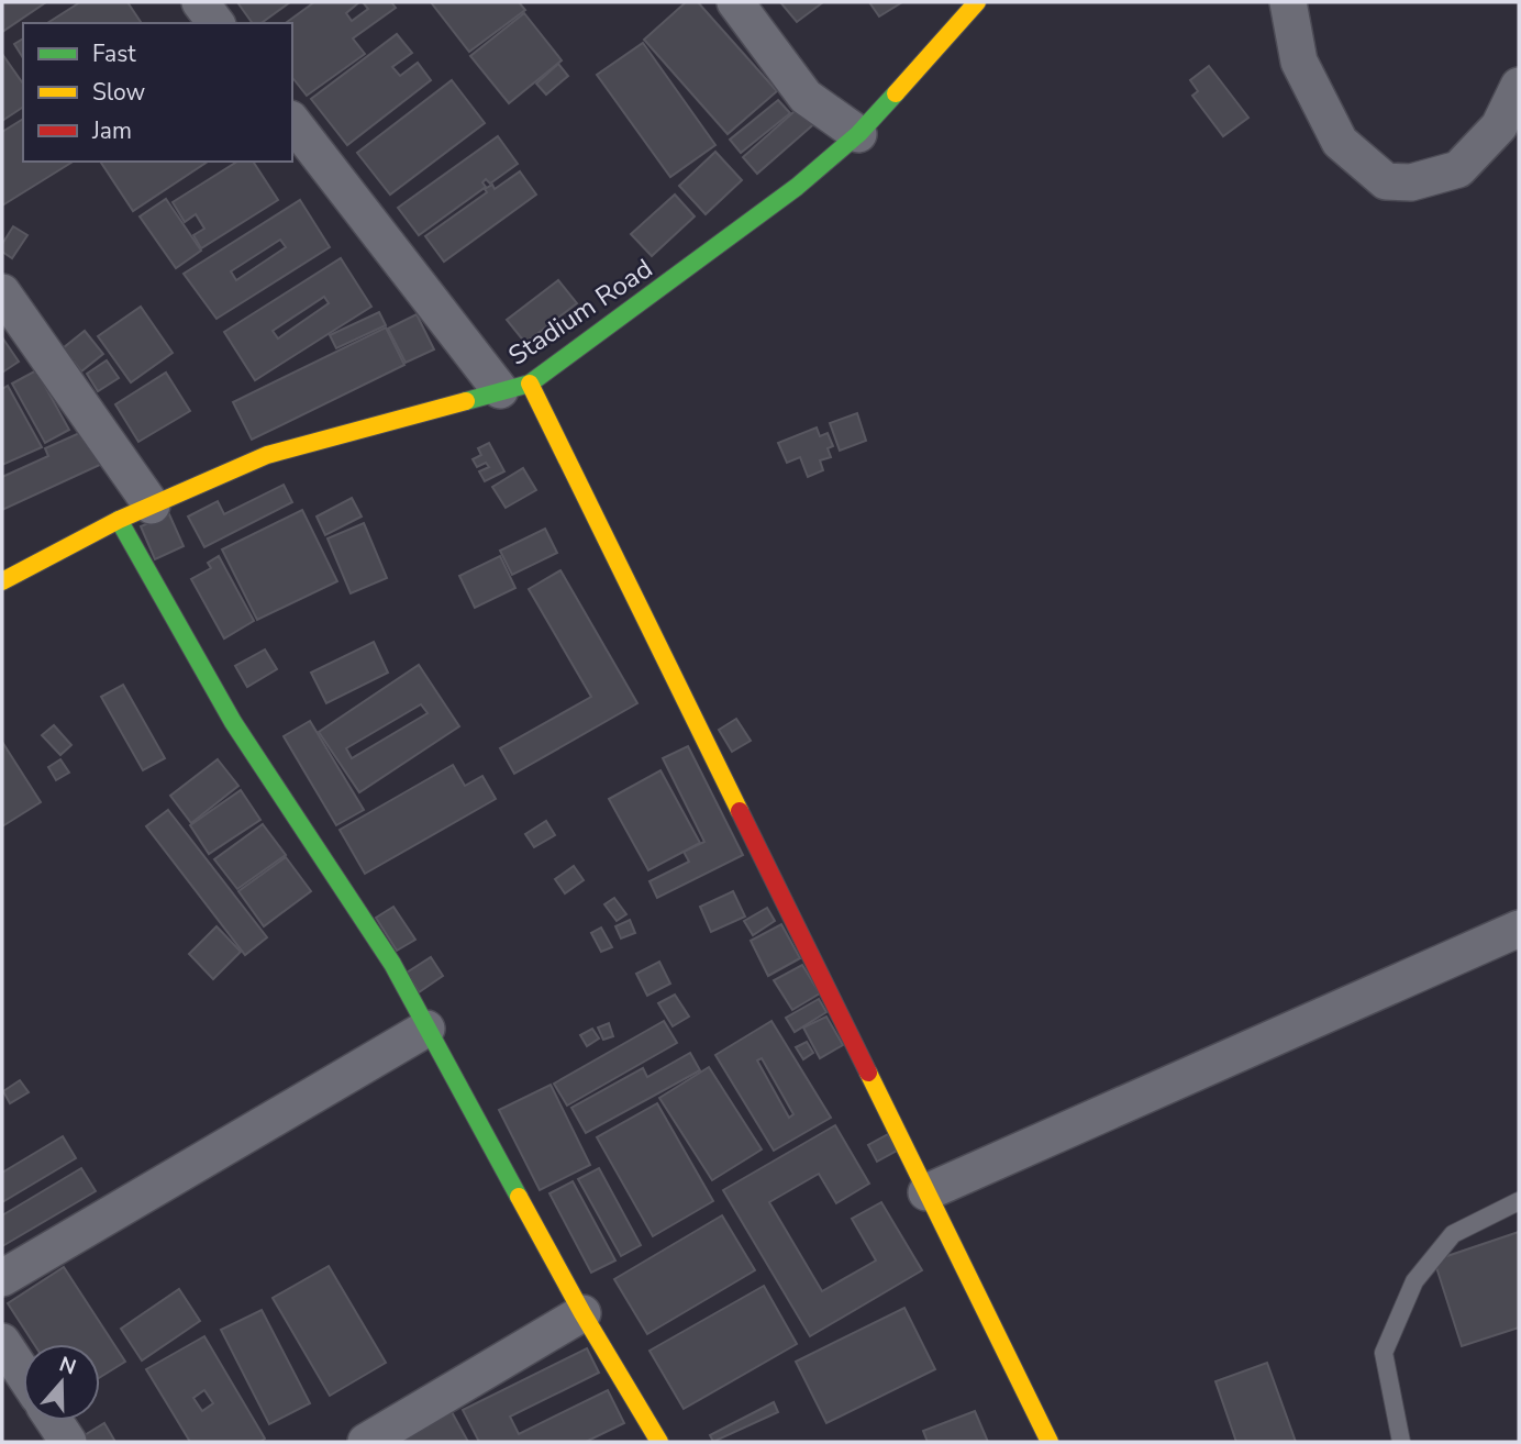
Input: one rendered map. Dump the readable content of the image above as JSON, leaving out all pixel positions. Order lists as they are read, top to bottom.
{
  "streets": {
    "street": ["Stadium Road"]
  },
  "legend": ["Fast", "Slow", "Jam"],
  "north": "top"
}
